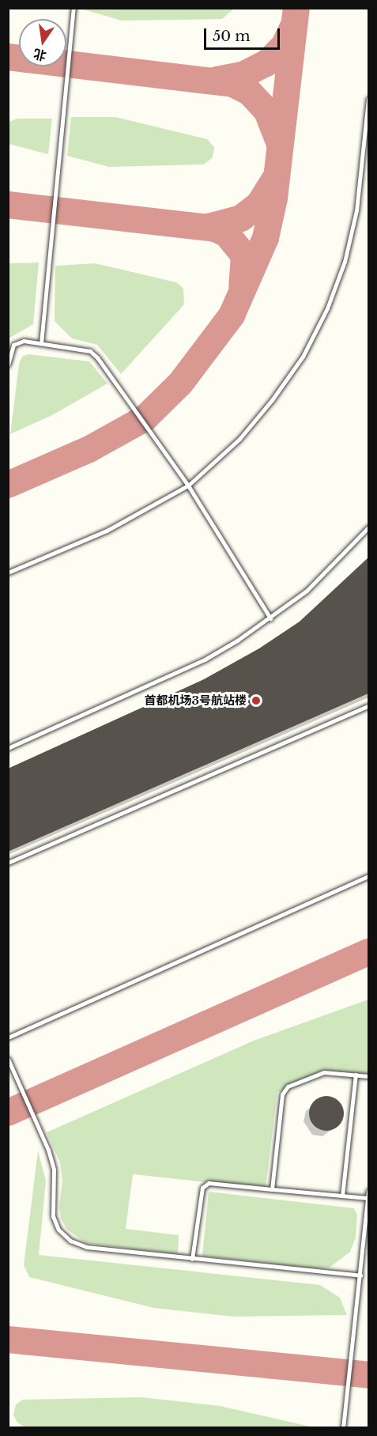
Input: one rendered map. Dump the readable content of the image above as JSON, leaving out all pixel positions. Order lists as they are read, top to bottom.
{
  "places": ["首都机场3号航站楼"],
  "scale_bar": "50 m",
  "north": "bottom"
}
